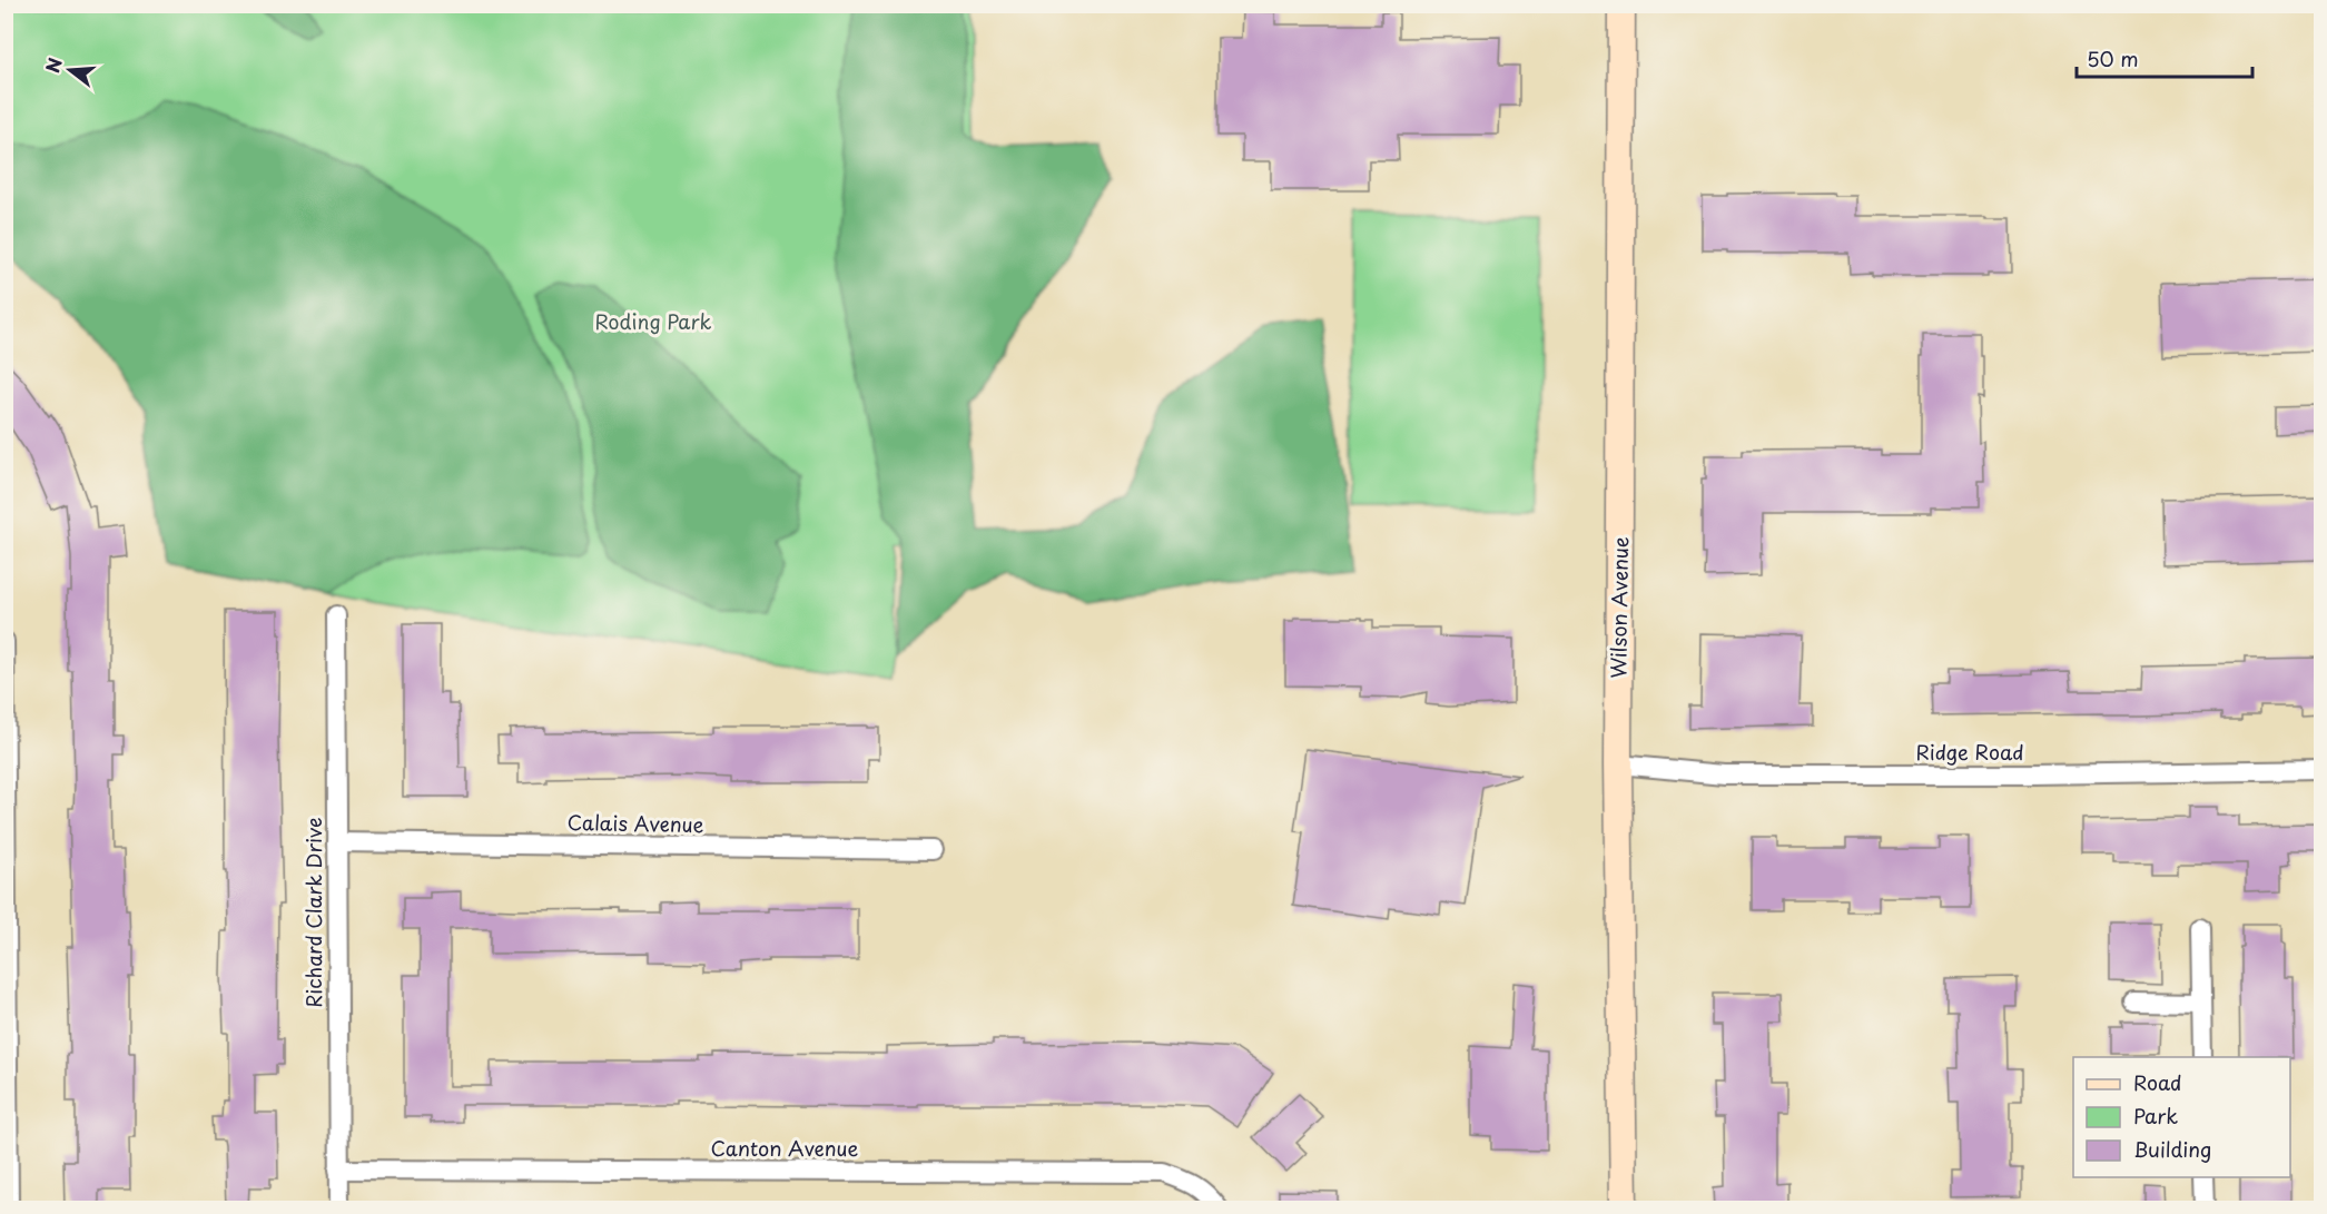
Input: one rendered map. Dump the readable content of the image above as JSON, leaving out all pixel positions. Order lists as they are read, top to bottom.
{
  "streets": {
    "main road": ["Wilson Avenue"],
    "street": [
      "Ridge Road",
      "Calais Avenue",
      "Richard Clark Drive",
      "Canton Avenue"
    ]
  },
  "crossings": [
    ["Wilson Avenue", "Ridge Road"],
    ["Calais Avenue", "Richard Clark Drive"],
    ["Richard Clark Drive", "Canton Avenue"]
  ],
  "parks": ["Roding Park"],
  "legend": ["Road", "Park", "Building"],
  "scale_bar": "50 m",
  "north": "left"
}
